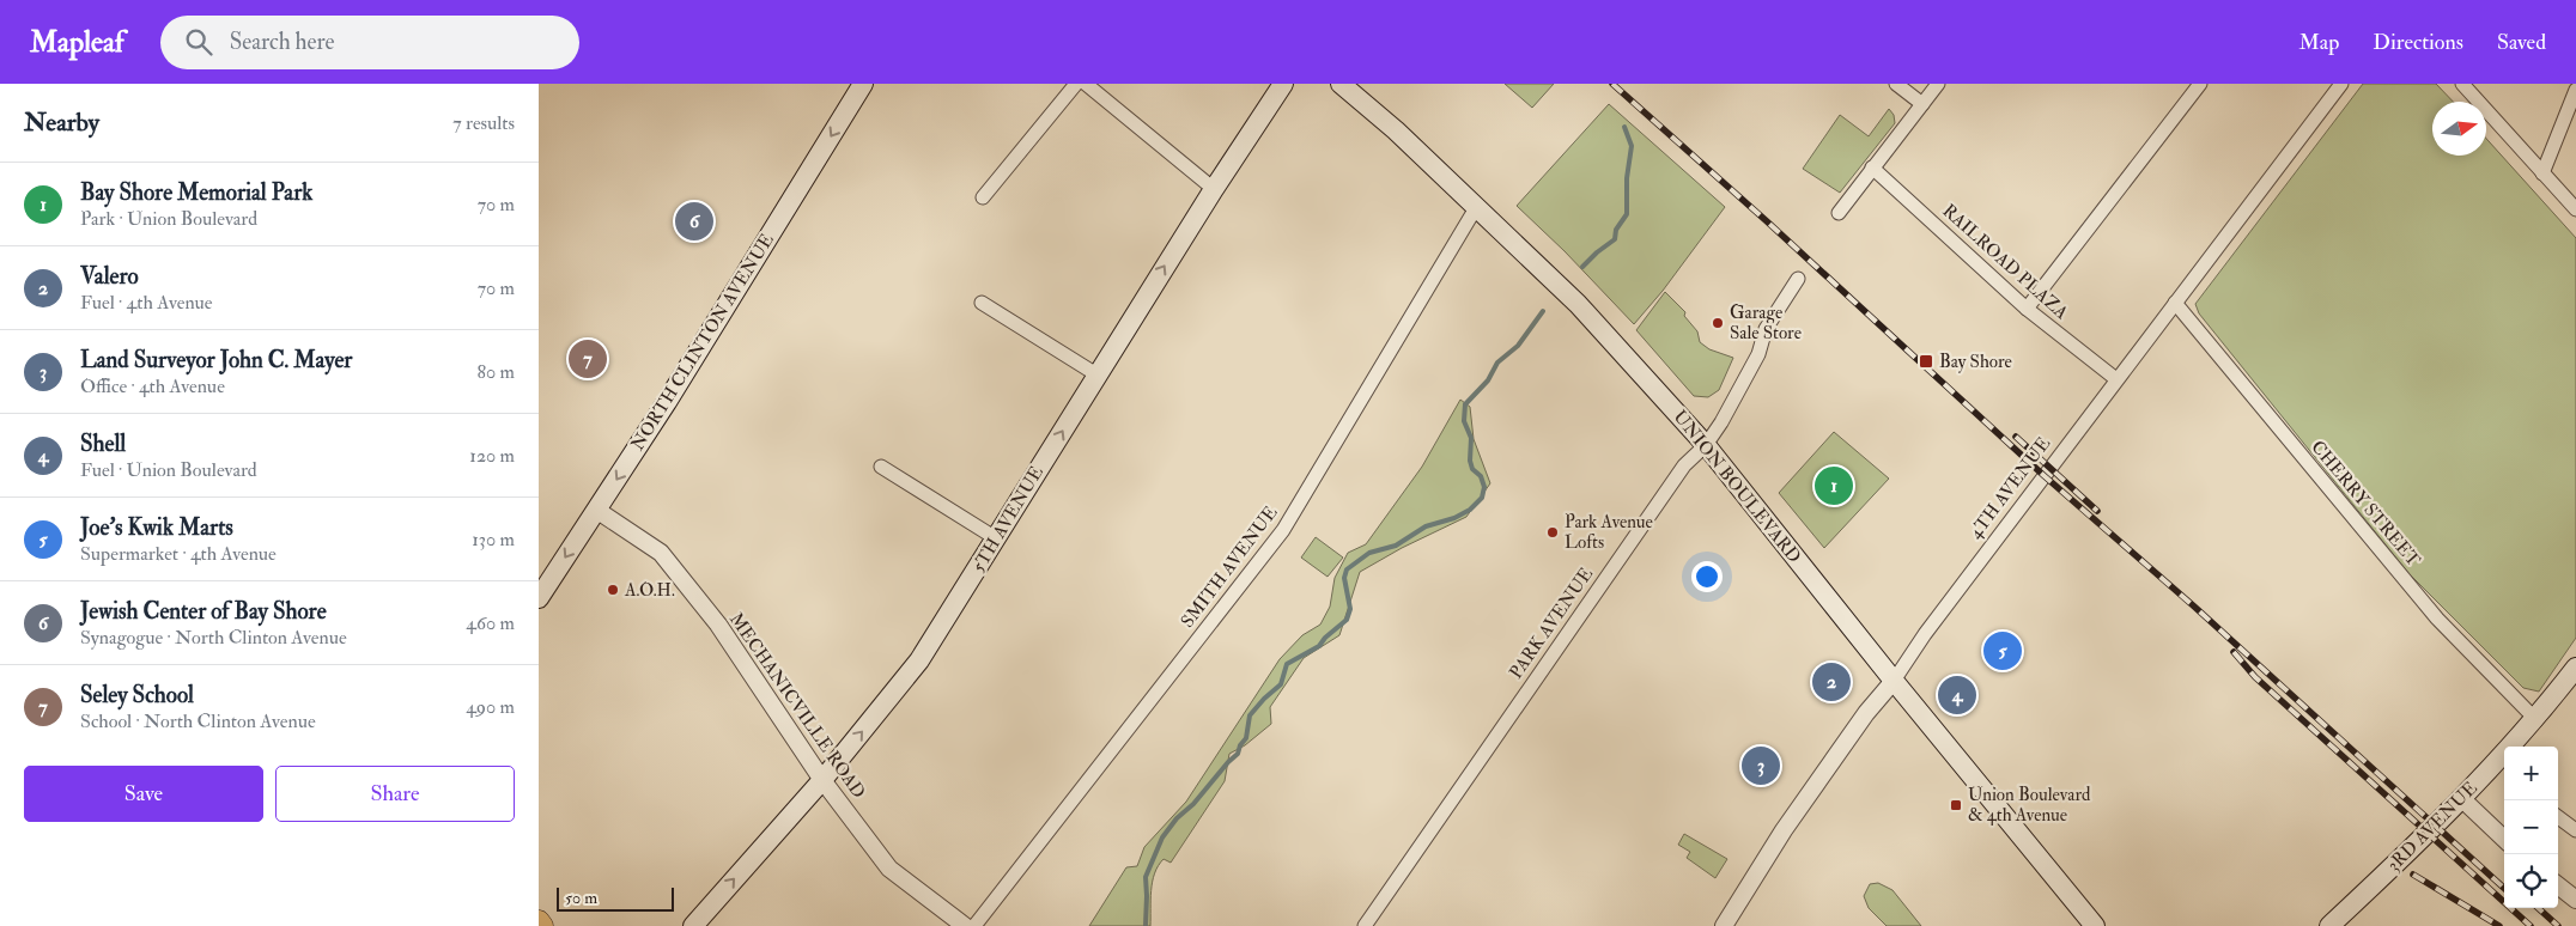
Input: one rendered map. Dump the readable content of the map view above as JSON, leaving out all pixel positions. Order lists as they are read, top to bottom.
{
  "streets": {
    "main road": [
      "NORTH CLINTON AVENUE",
      "UNION BOULEVARD",
      "5TH AVENUE",
      "3RD AVENUE"
    ],
    "street": [
      "RAILROAD PLAZA",
      "4TH AVENUE",
      "CHERRY STREET",
      "SMITH AVENUE",
      "PARK AVENUE",
      "MECHANICVILLE ROAD"
    ]
  },
  "crossings": [
    ["RAILROAD PLAZA", "4TH AVENUE"],
    ["NORTH CLINTON AVENUE", "MECHANICVILLE ROAD"],
    ["UNION BOULEVARD", "4TH AVENUE"],
    ["UNION BOULEVARD", "SMITH AVENUE"],
    ["UNION BOULEVARD", "PARK AVENUE"],
    ["4TH AVENUE", "CHERRY STREET"],
    ["CHERRY STREET", "3RD AVENUE"],
    ["5TH AVENUE", "MECHANICVILLE ROAD"]
  ],
  "one_way": ["NORTH CLINTON AVENUE", "5TH AVENUE"],
  "places": {
    "other": ["Garage Sale Store", "Park Avenue Lofts", "A.O.H."],
    "transit": ["Bay Shore", "Union Boulevard & 4th Avenue"]
  },
  "scale_bar": "50 m",
  "north": "right",
  "page": {
    "header": "Mapleaf",
    "search": "Search here",
    "nav": ["Map", "Directions", "Saved"],
    "heading": ["Nearby", "7 results"],
    "list": [
      {
        "mark": "1",
        "name": "Bay Shore Memorial Park",
        "note": "Park · Union Boulevard",
        "value": "70 m"
      },
      {
        "mark": "2",
        "name": "Valero",
        "note": "Fuel · 4th Avenue",
        "value": "70 m"
      },
      {
        "mark": "3",
        "name": "Land Surveyor John C. Mayer",
        "note": "Office · 4th Avenue",
        "value": "80 m"
      },
      {
        "mark": "4",
        "name": "Shell",
        "note": "Fuel · Union Boulevard",
        "value": "120 m"
      },
      {
        "mark": "5",
        "name": "Joe's Kwik Marts",
        "note": "Supermarket · 4th Avenue",
        "value": "130 m"
      },
      {
        "mark": "6",
        "name": "Jewish Center of Bay Shore",
        "note": "Synagogue · North Clinton Avenue",
        "value": "460 m"
      },
      {
        "mark": "7",
        "name": "Seley School",
        "note": "School · North Clinton Avenue",
        "value": "490 m"
      }
    ],
    "pins": [
      "6",
      "7",
      "1",
      "5",
      "2",
      "4",
      "3"
    ],
    "map_buttons": ["+", "−"],
    "buttons": ["Save", "Share"],
    "scale": "50 m"
  }
}
